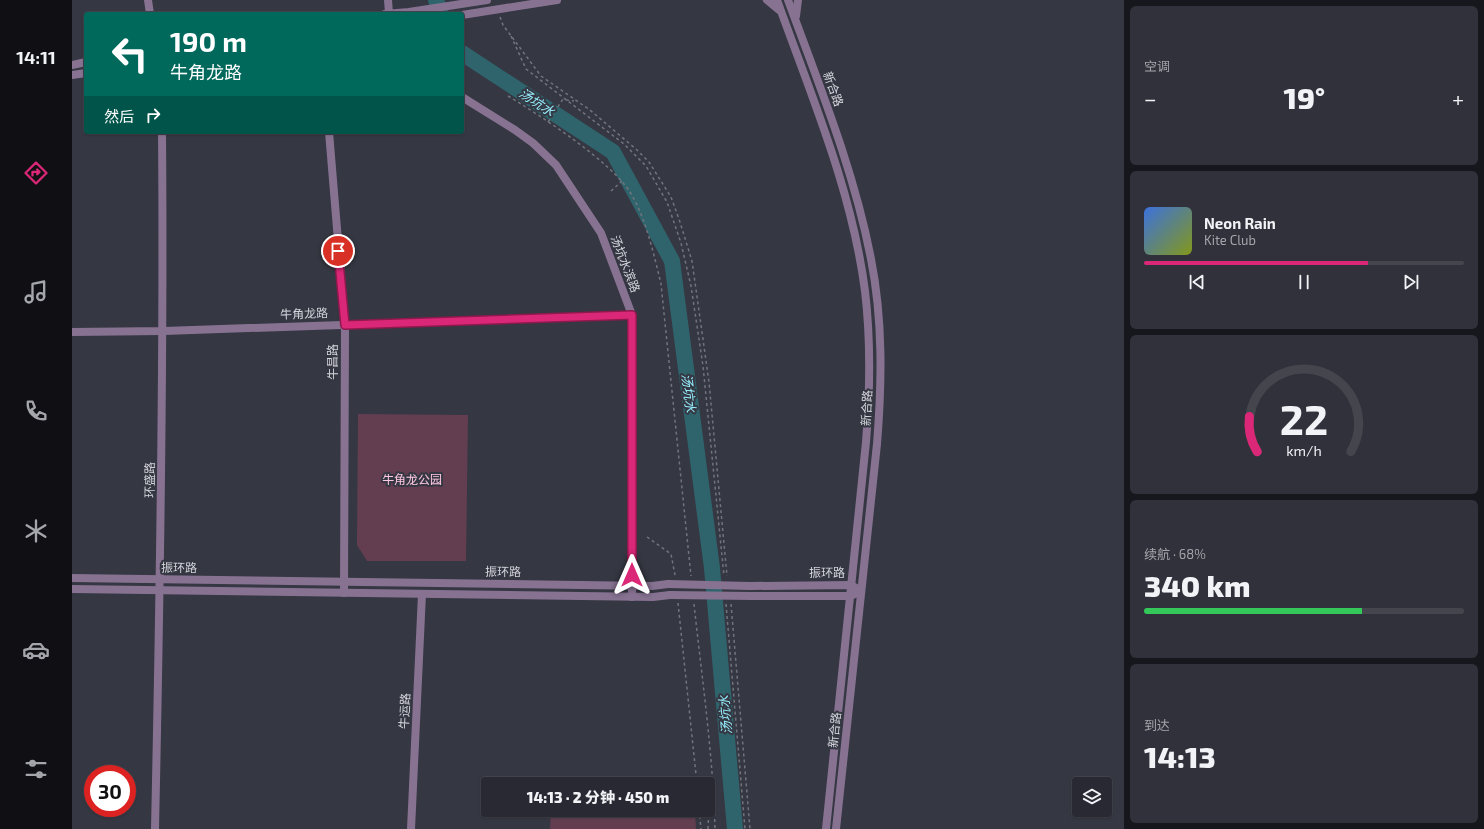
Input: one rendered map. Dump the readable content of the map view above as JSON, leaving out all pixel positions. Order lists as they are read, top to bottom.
{
  "streets": {
    "street": [
      "新合路",
      "汤坑水滨路",
      "牛角龙路",
      "牛昌路",
      "环盛路",
      "振环路",
      "牛运路"
    ]
  },
  "crossings": [
    ["新合路", "振环路"],
    ["汤坑水滨路", "牛角龙路"],
    ["汤坑水滨路", "振环路"],
    ["牛角龙路", "牛昌路"],
    ["牛角龙路", "环盛路"],
    ["牛昌路", "振环路"],
    ["环盛路", "振环路"],
    ["振环路", "牛运路"]
  ],
  "water": ["汤坑水"],
  "parks": ["牛角龙公园"],
  "page": {
    "tabs": "14:11",
    "tile": [
      "空调",
      ["续航 · 68%", "340 km"],
      ["到达", "14:13"]
    ],
    "turn": ["190 m", "牛角龙路"],
    "heat": ["−", "19°", "+"],
    "then": "然后",
    "song": ["Neon Rain", "Kite Club"],
    "limit": "30",
    "trip": "14:13 · 2 分钟 · 450 m",
    "gauge": ["22", "km/h"]
  }
}
